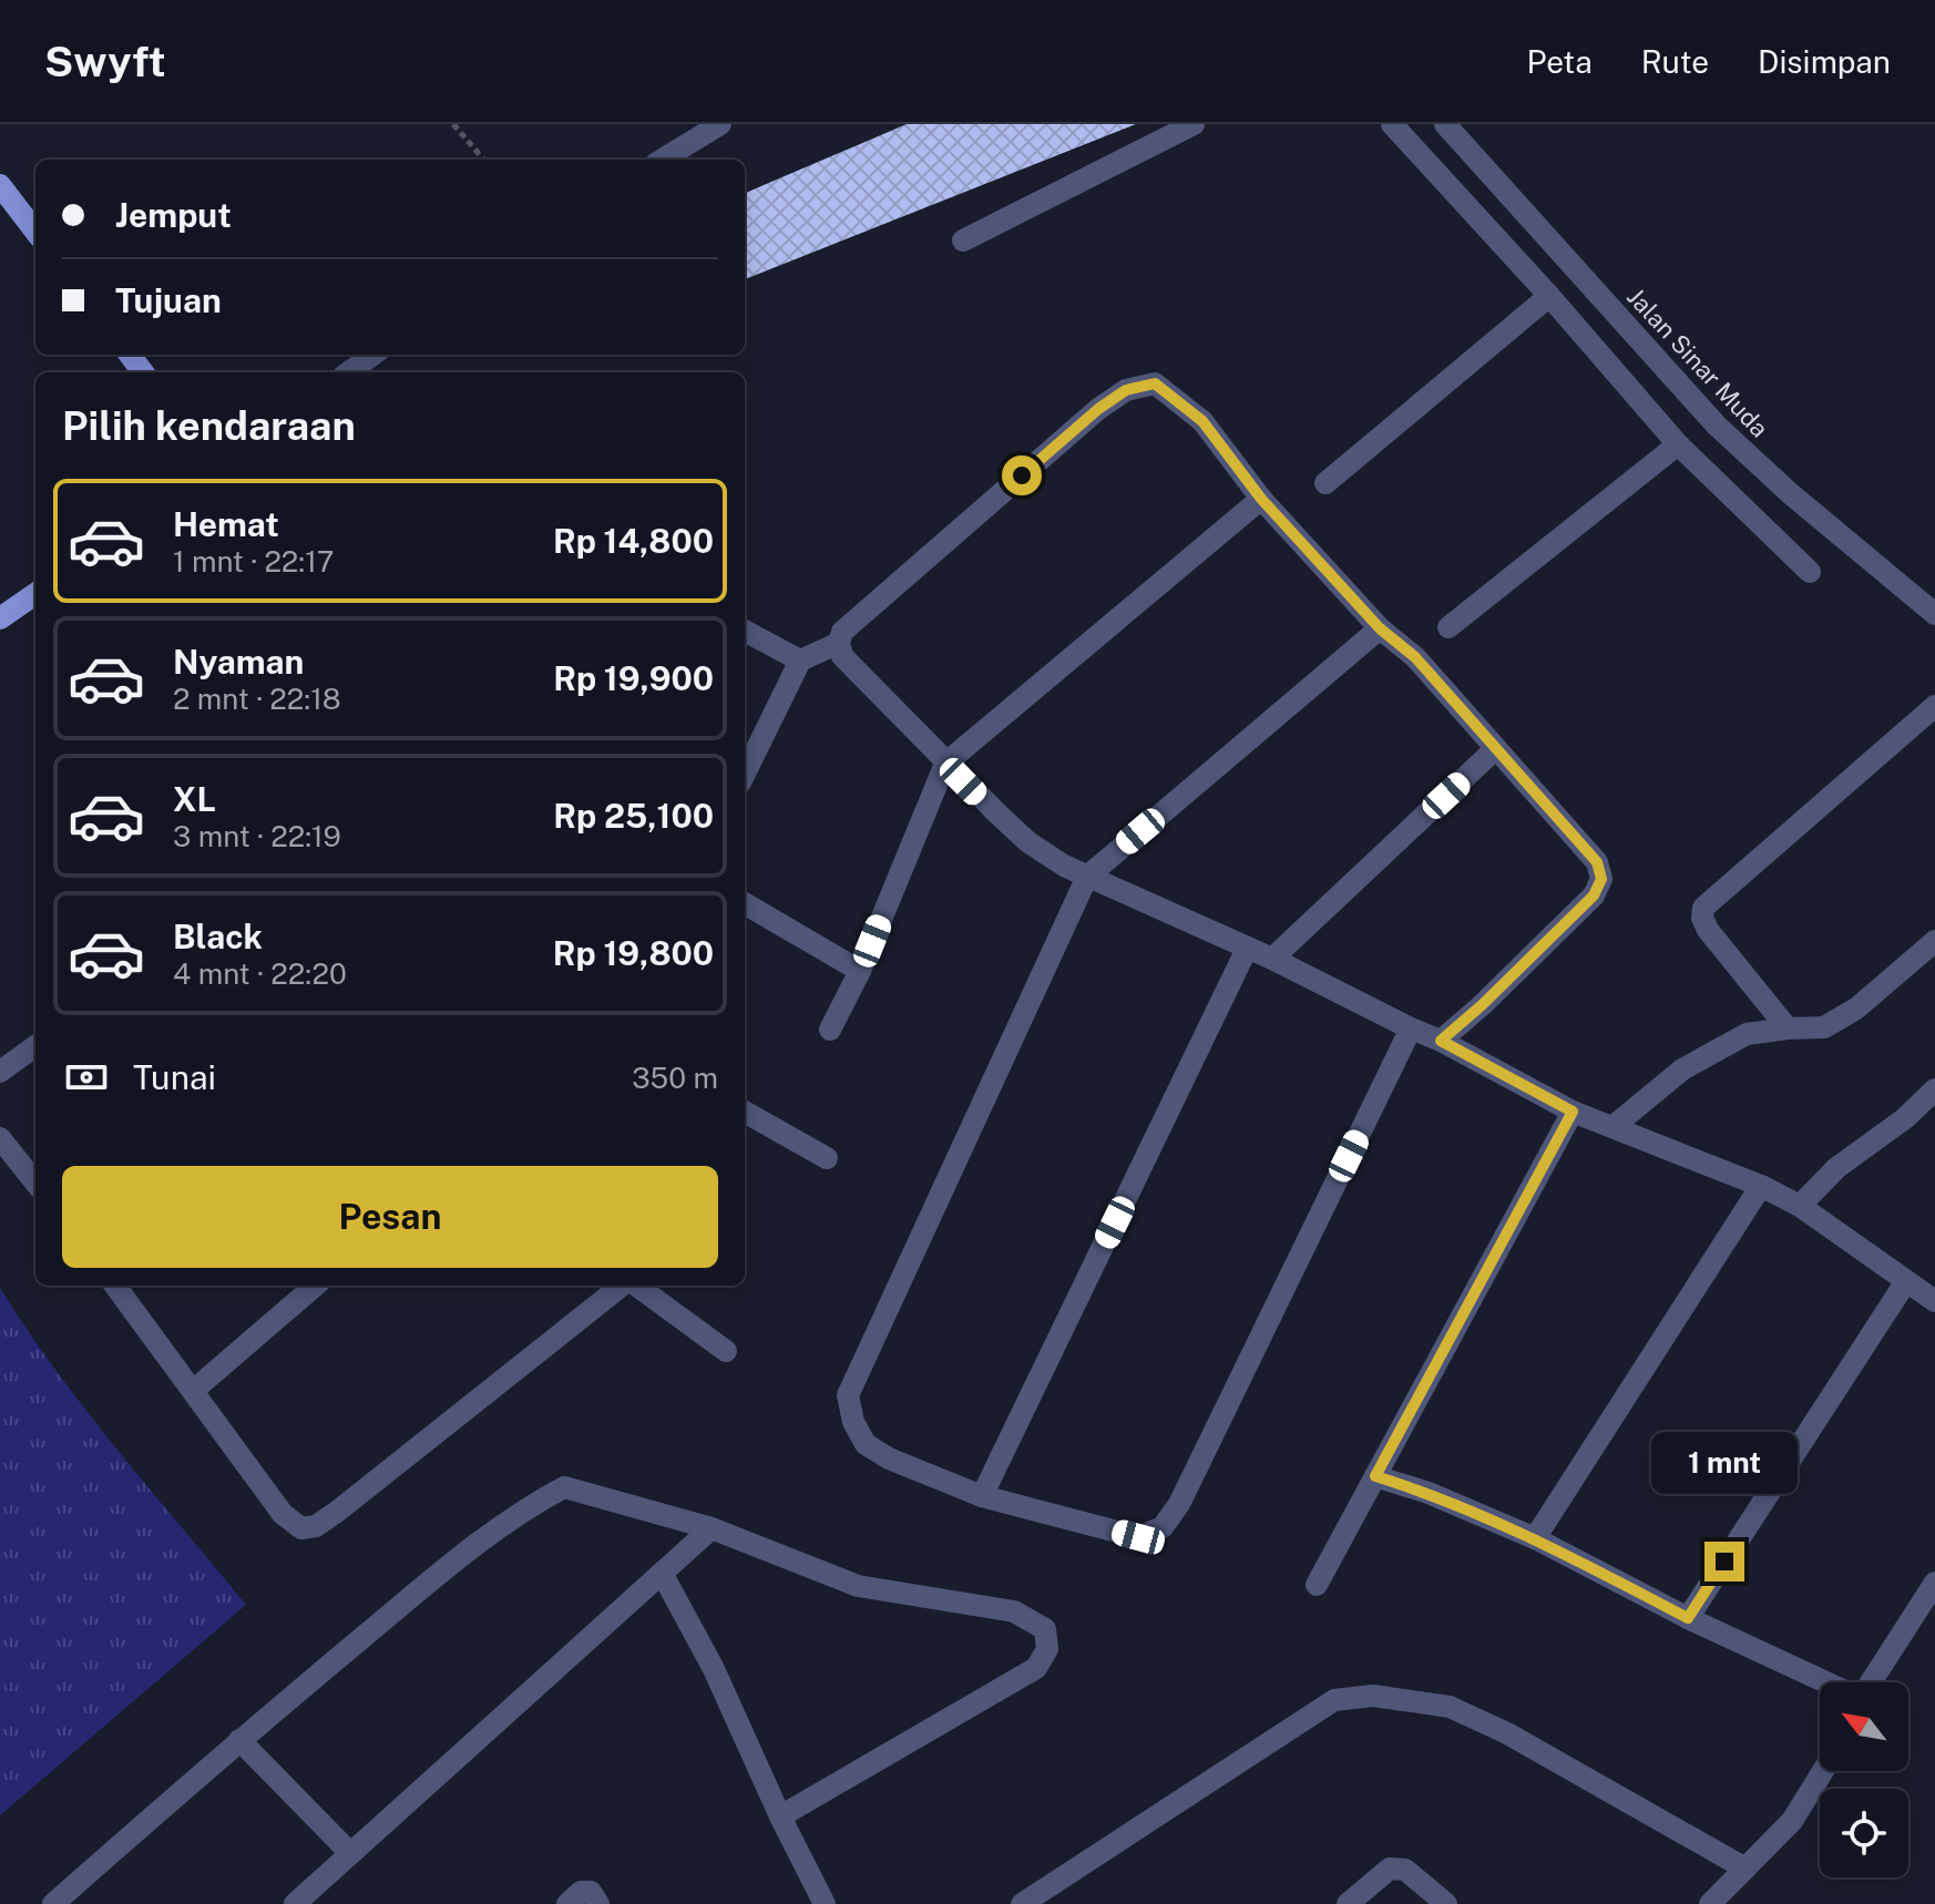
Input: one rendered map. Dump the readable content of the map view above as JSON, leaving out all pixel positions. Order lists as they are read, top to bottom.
{
  "streets": {
    "street": ["Jalan Sinar Muda"]
  },
  "north": "top left",
  "page": {
    "header": "Swyft",
    "nav": ["Peta", "Rute", "Disimpan"],
    "banner": ["Jemput", "Tujuan"],
    "heading": "Pilih kendaraan",
    "list": [
      {
        "name": "Hemat",
        "note": "1 mnt · 22:17",
        "value": "Rp 14,800"
      },
      {
        "name": "Nyaman",
        "note": "2 mnt · 22:18",
        "value": "Rp 19,900"
      },
      {
        "name": "XL",
        "note": "3 mnt · 22:19",
        "value": "Rp 25,100"
      },
      {
        "name": "Black",
        "note": "4 mnt · 22:20",
        "value": "Rp 19,800"
      }
    ],
    "pay": ["Tunai", "350 m"],
    "buttons": "Pesan",
    "bubble": "1 mnt"
  }
}
